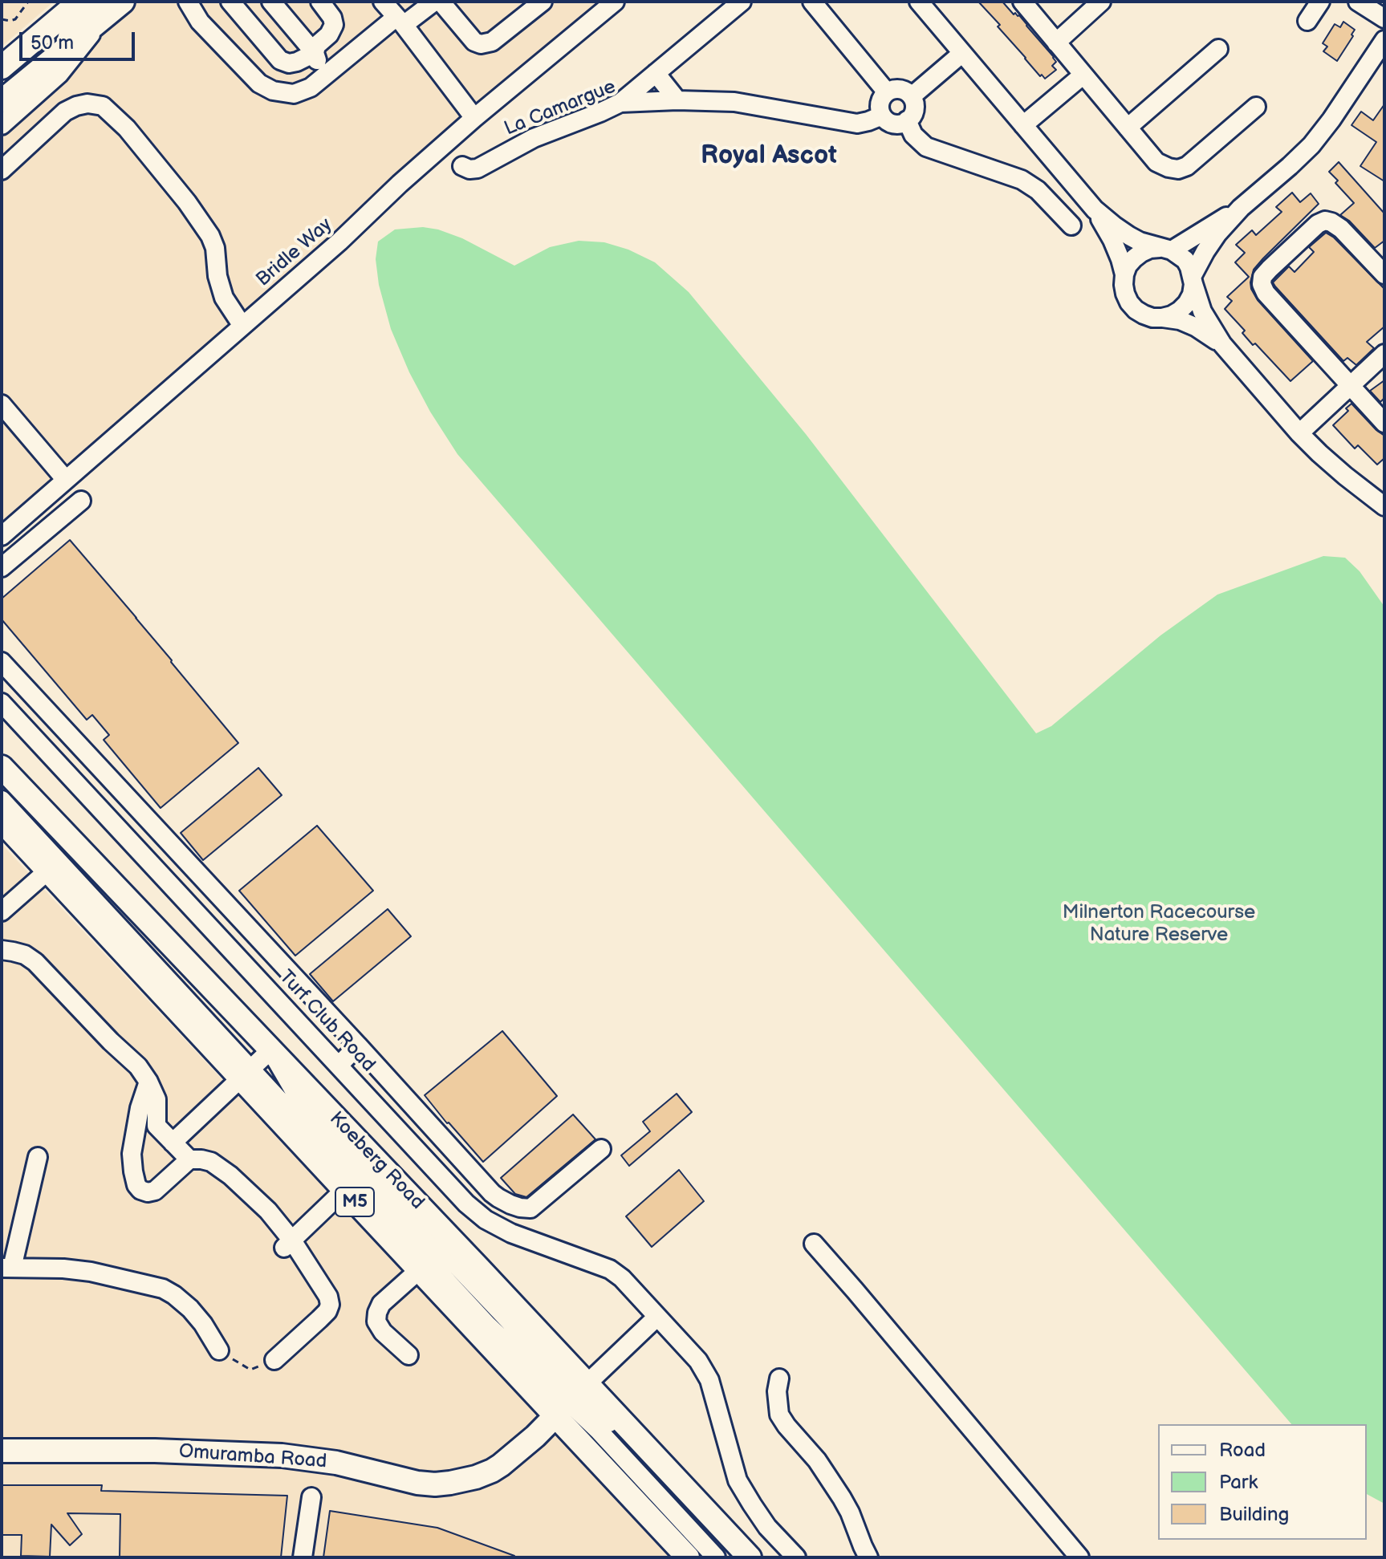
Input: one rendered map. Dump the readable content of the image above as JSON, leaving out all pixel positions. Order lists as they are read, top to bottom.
{
  "streets": {
    "main road": ["Koeberg Road", "M5", "Omuramba Road"],
    "street": ["La Camargue", "Bridle Way", "Turf Club Road"]
  },
  "crossings": [
    ["Koeberg Road", "Omuramba Road"]
  ],
  "districts": ["Royal Ascot"],
  "parks": ["Milnerton Racecourse Nature Reserve"],
  "legend": ["Road", "Park", "Building"],
  "scale_bar": "50 m"
}
